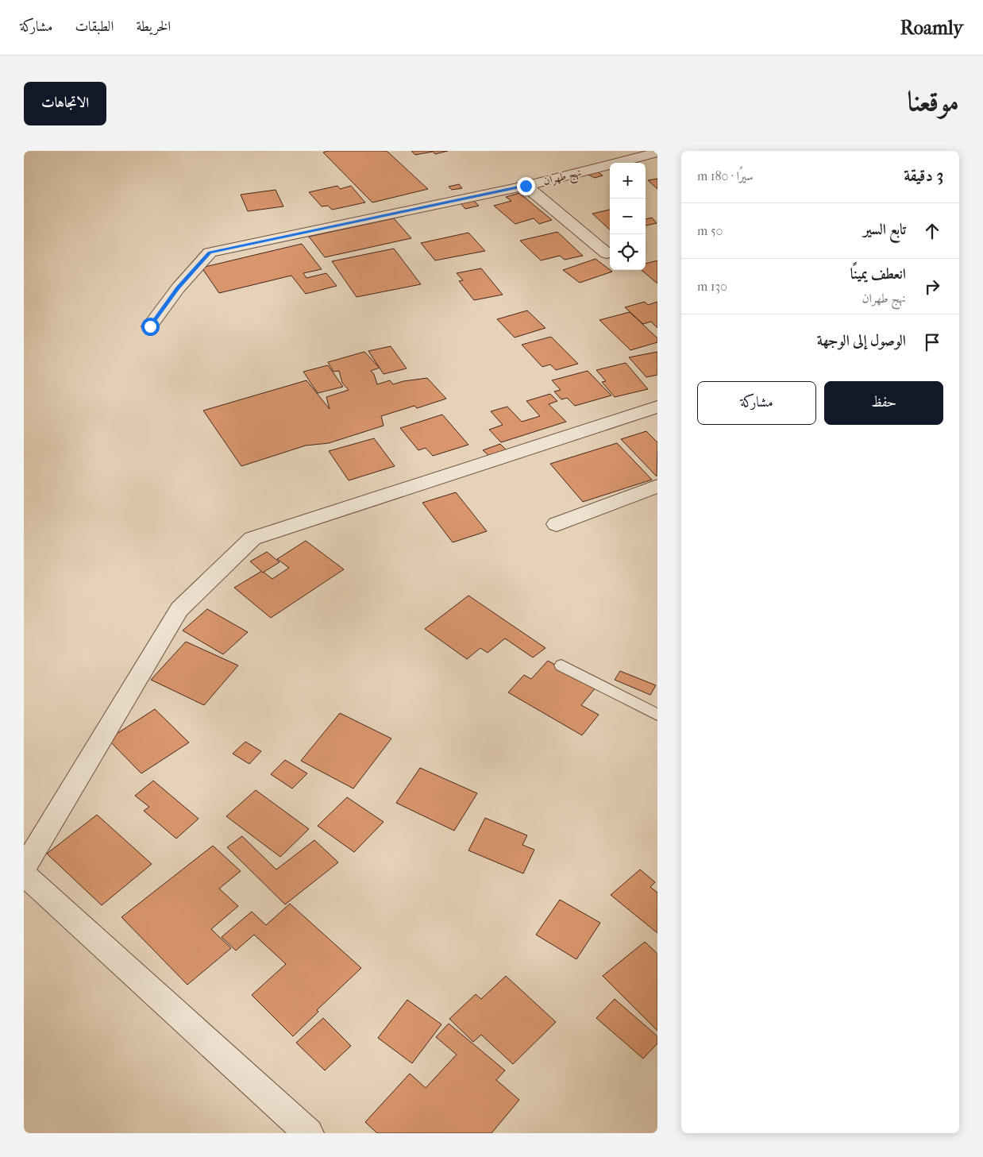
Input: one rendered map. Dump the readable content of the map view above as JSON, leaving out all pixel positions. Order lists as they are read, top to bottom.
{
  "streets": {
    "street": ["نهج طهران"]
  },
  "page": {
    "header": "Roamly",
    "nav": ["الخريطة", "الطبقات", "مشاركة"],
    "title": "موقعنا",
    "buttons": [
      "الاتجاهات",
      ["حفظ", "مشاركة"]
    ],
    "heading": ["3 دقيقة", "سيرًا · 180 m"],
    "map_buttons": ["+", "−"],
    "list": [
      ["تابع السير", "50 m"],
      ["انعطف يمينًا", "نهج طهران", "130 m"],
      "الوصول إلى الوجهة"
    ]
  }
}
